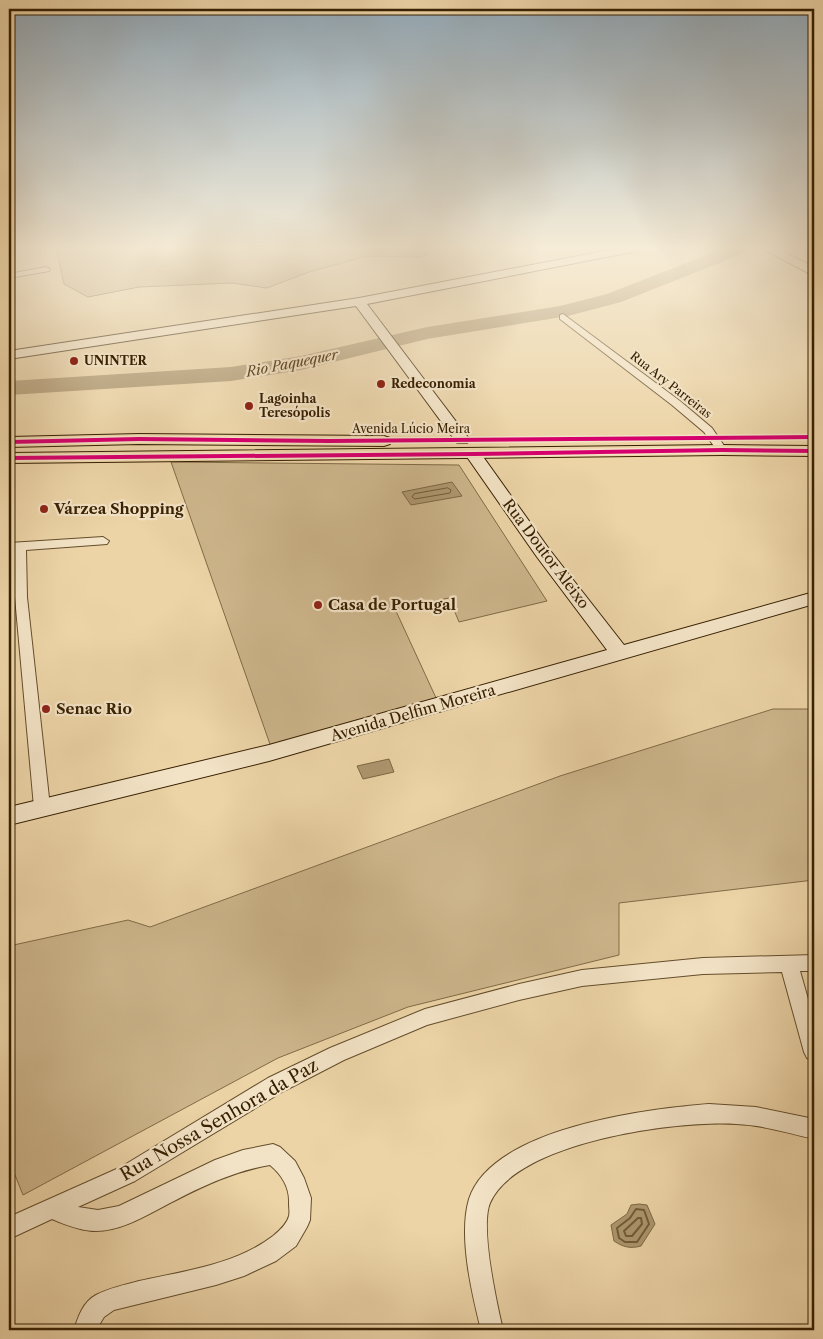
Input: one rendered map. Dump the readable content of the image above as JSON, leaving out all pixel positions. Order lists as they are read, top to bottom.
{
  "streets": {
    "main road": ["Avenida Lúcio Meira", "Rua Doutor Aleixo", "Avenida Delfim Moreira"],
    "street": ["Rua Ary Parreiras", "Rua Nossa Senhora da Paz"]
  },
  "crossings": [
    ["Rua Ary Parreiras", "Avenida Lúcio Meira"],
    ["Avenida Lúcio Meira", "Rua Doutor Aleixo"],
    ["Rua Doutor Aleixo", "Avenida Delfim Moreira"]
  ],
  "water": ["Rio Paquequer"],
  "places": [
    "UNINTER",
    "Redeconomia",
    "Lagoinha Teresópolis",
    "Várzea Shopping",
    "Casa de Portugal",
    "Senac Rio"
  ]
}
